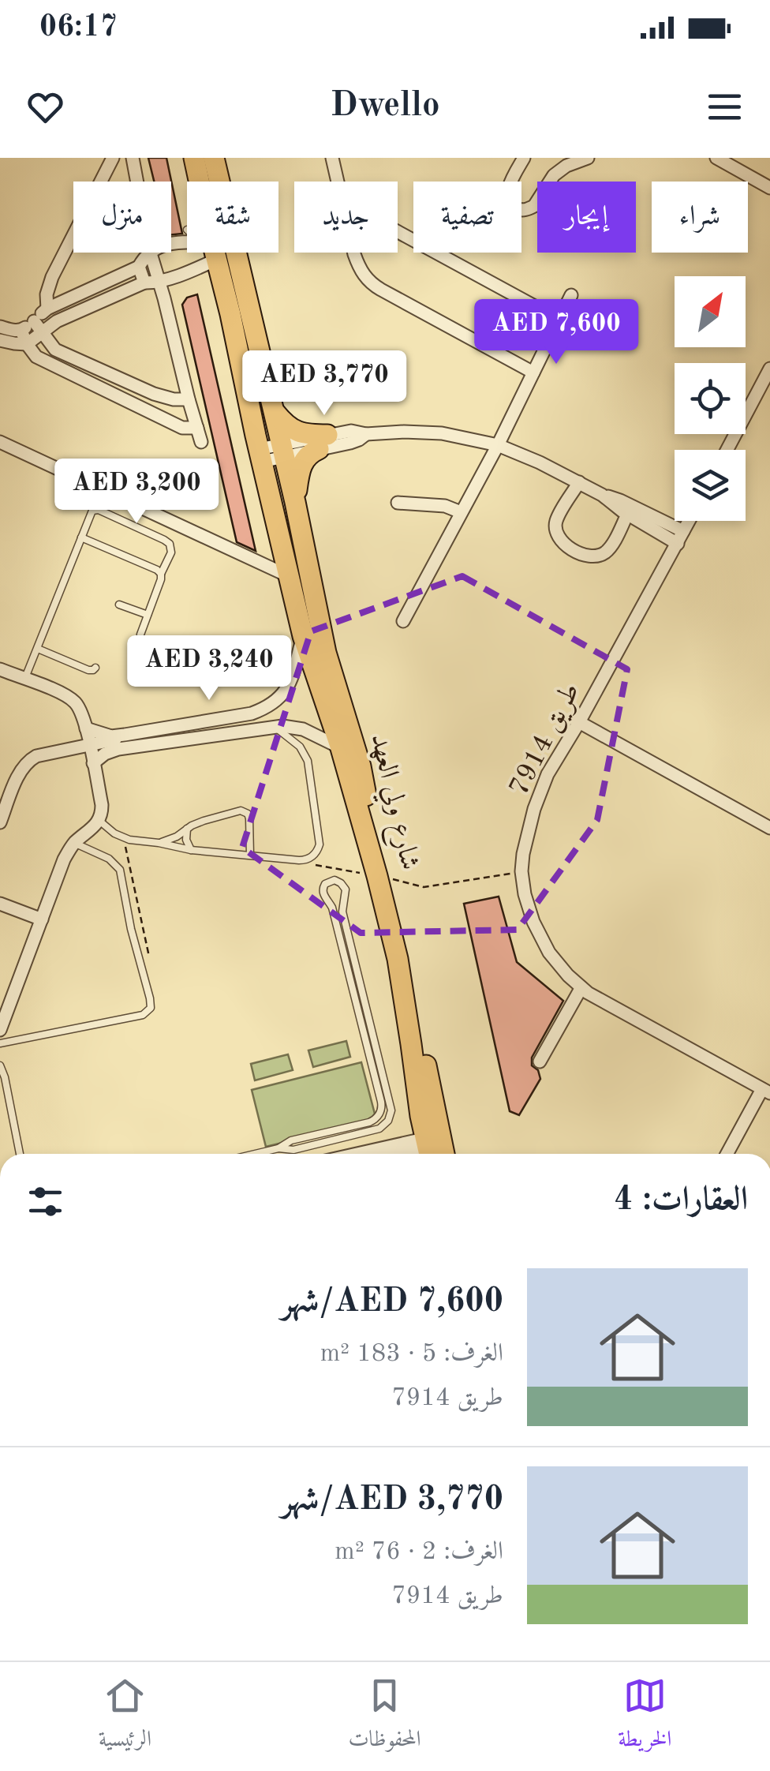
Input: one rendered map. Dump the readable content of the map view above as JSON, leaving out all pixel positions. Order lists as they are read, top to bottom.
{
  "streets": {
    "main road": ["شارع ولي العهد"],
    "street": ["طريق 7914"]
  },
  "north": "top right",
  "page": {
    "status": "06:17",
    "header": "Dwello",
    "chip": [
      "شراء",
      "إيجار",
      "تصفية",
      "جديد",
      "شقة",
      "منزل"
    ],
    "price": [
      "AED 7,600",
      "AED 3,770",
      "AED 3,200",
      "AED 3,240"
    ],
    "heading": "العقارات: 4",
    "list": [
      {
        "name": "AED 7,600/شهر",
        "note": "الغرف: 5 · 183 m² · طريق 7914"
      },
      {
        "name": "AED 3,770/شهر",
        "note": "الغرف: 2 · 76 m² · طريق 7914"
      }
    ],
    "tabs": ["الخريطة", "المحفوظات", "الرئيسية"]
  }
}
